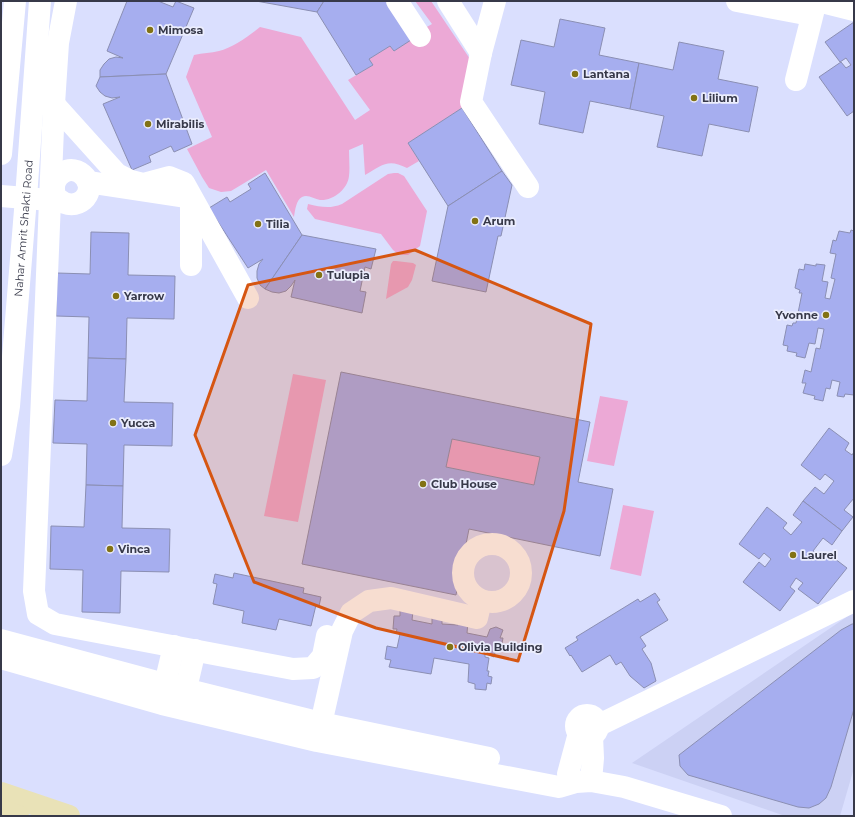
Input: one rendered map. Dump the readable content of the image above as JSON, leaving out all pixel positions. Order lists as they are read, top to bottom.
{
  "streets": {
    "street": ["Nahar Amrit Shakti Road"]
  },
  "places": [
    "Mimosa",
    "Lantana",
    "Lilium",
    "Mirabilis",
    "Arum",
    "Tilia",
    "Tulupia",
    "Yarrow",
    "Yvonne",
    "Yucca",
    "Club House",
    "Vinca",
    "Laurel",
    "Olivia Building"
  ]
}
